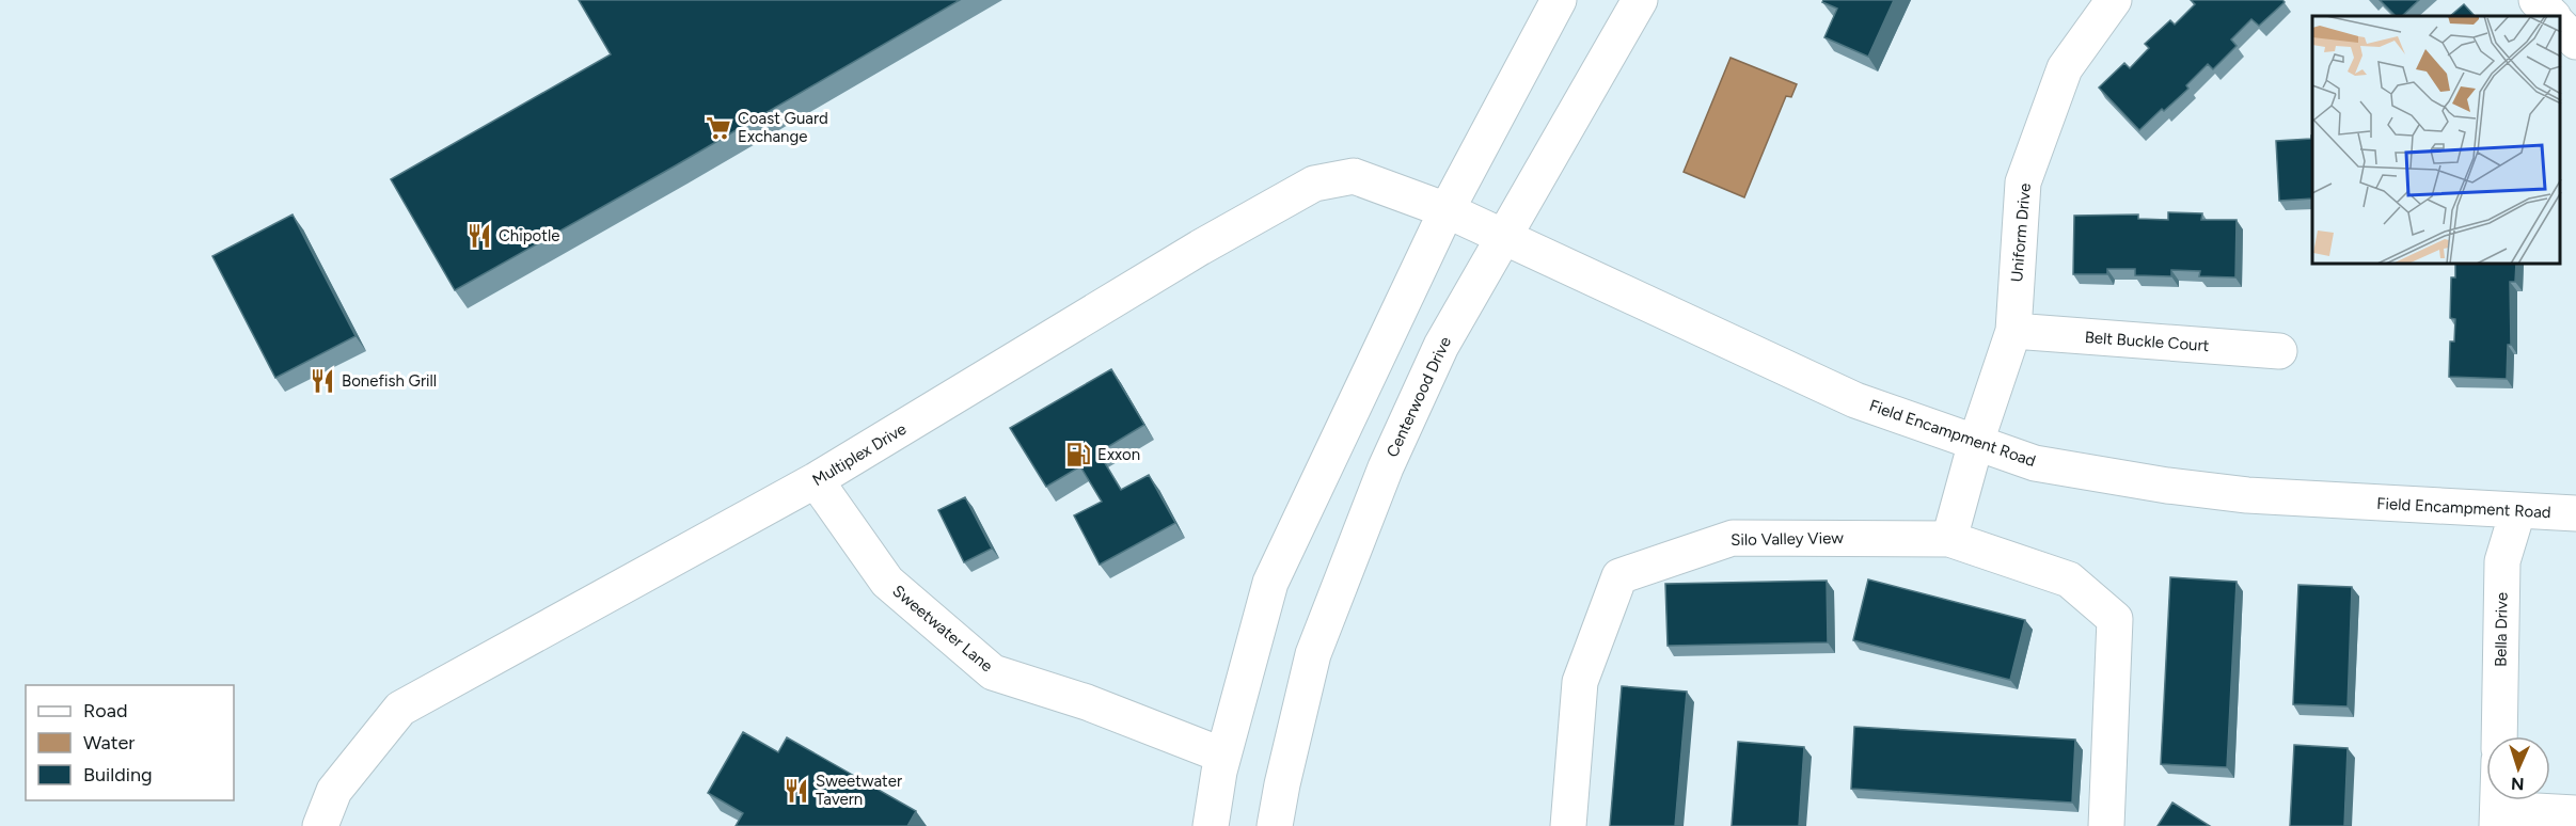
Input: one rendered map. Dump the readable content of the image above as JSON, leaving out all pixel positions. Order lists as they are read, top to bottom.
{
  "streets": {
    "street": [
      "Uniform Drive",
      "Belt Buckle Court",
      "Centerwood Drive",
      "Field Encampment Road",
      "Multiplex Drive",
      "Silo Valley View",
      "Sweetwater Lane",
      "Bella Drive"
    ]
  },
  "crossings": [
    ["Uniform Drive", "Belt Buckle Court"],
    ["Uniform Drive", "Field Encampment Road"],
    ["Centerwood Drive", "Field Encampment Road"],
    ["Field Encampment Road", "Multiplex Drive"],
    ["Field Encampment Road", "Bella Drive"],
    ["Multiplex Drive", "Sweetwater Lane"]
  ],
  "places": {
    "supermarket": ["Coast Guard Exchange"],
    "restaurant": ["Chipotle", "Bonefish Grill", "Sweetwater Tavern"],
    "fuel station": ["Exxon"]
  },
  "legend": ["Road", "Water", "Building"],
  "north": "bottom"
}
